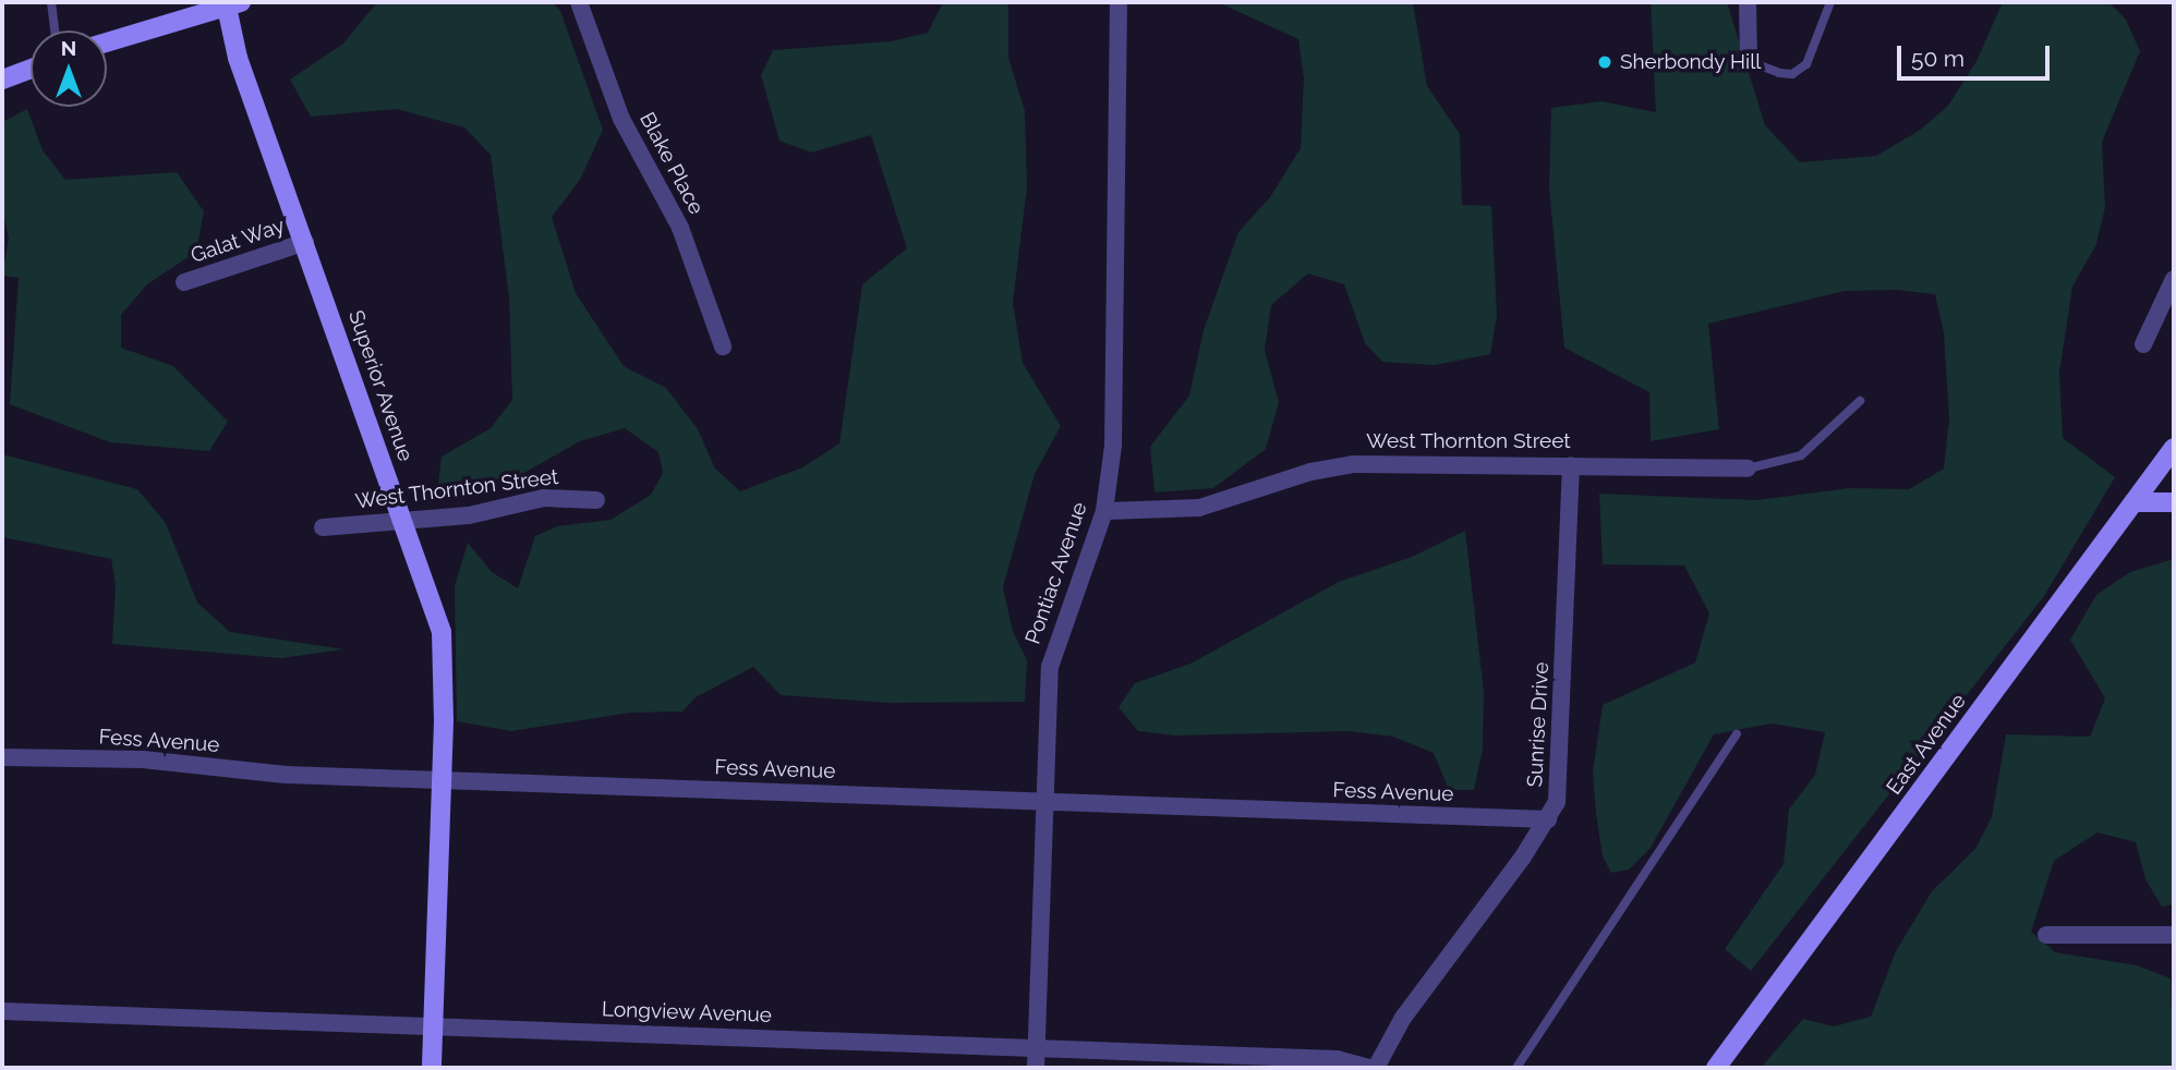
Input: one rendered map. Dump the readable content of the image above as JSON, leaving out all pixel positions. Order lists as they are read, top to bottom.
{
  "streets": {
    "street": [
      "Blake Place",
      "Galat Way",
      "Superior Avenue",
      "West Thornton Street",
      "Pontiac Avenue",
      "Sunrise Drive",
      "Fess Avenue",
      "East Avenue",
      "Longview Avenue"
    ]
  },
  "crossings": [
    ["Galat Way", "Superior Avenue"],
    ["Superior Avenue", "West Thornton Street"],
    ["Superior Avenue", "Fess Avenue"],
    ["Superior Avenue", "Longview Avenue"],
    ["West Thornton Street", "Pontiac Avenue"],
    ["West Thornton Street", "Sunrise Drive"],
    ["Pontiac Avenue", "Fess Avenue"],
    ["Pontiac Avenue", "Longview Avenue"],
    ["Sunrise Drive", "Fess Avenue"]
  ],
  "places": ["Sherbondy Hill"],
  "scale_bar": "50 m",
  "north": "top"
}
